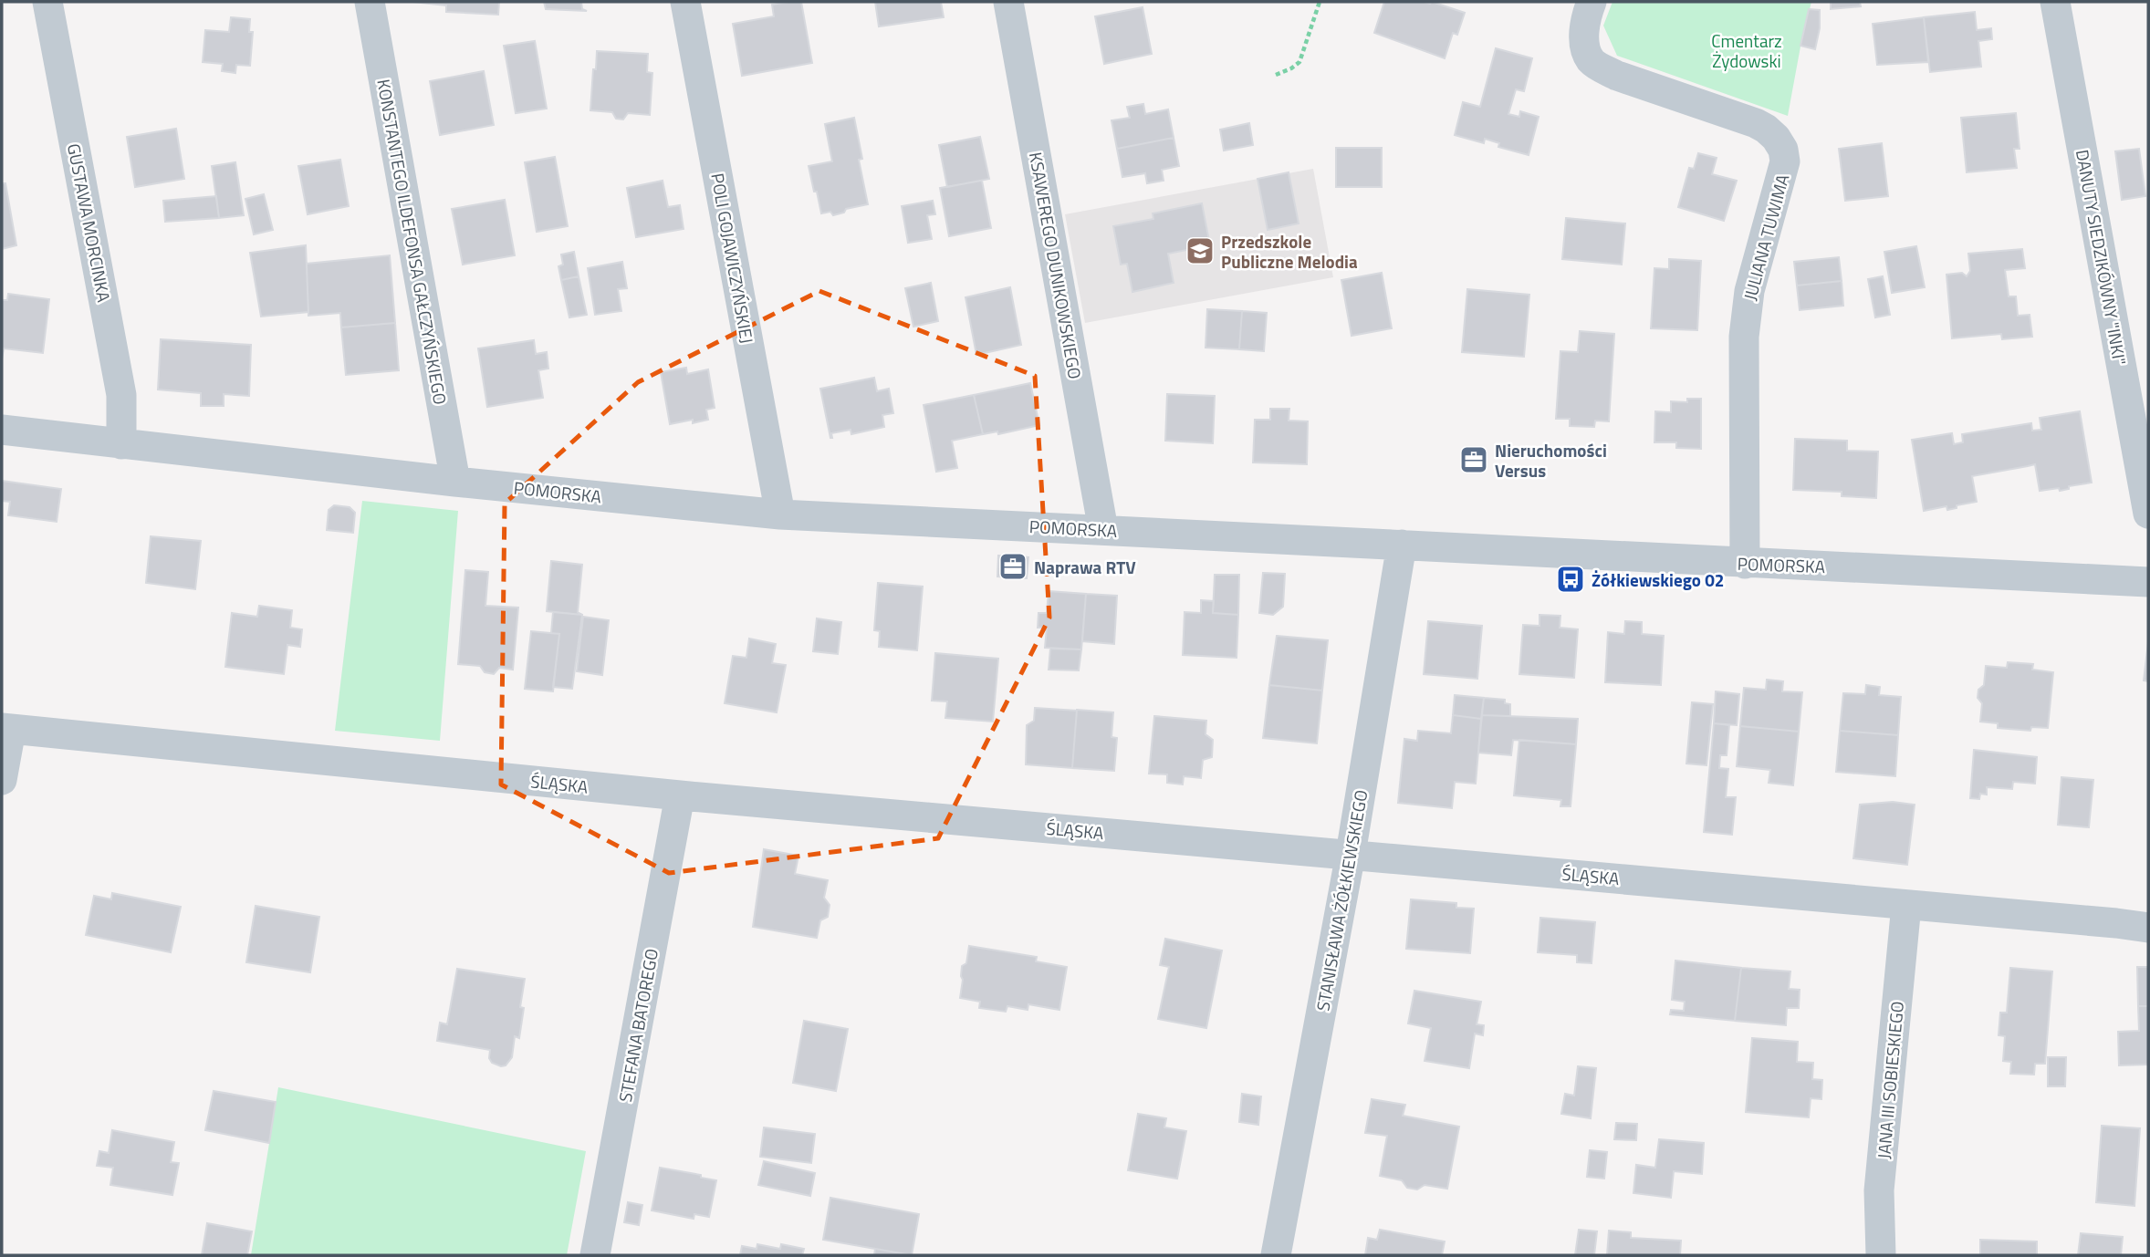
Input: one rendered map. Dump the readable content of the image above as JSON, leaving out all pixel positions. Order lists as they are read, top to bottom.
{
  "streets": {
    "street": [
      "GUSTAWA MORCINKA",
      "JULIANA TUWIMA",
      "KONSTANTEGO ILDEFONSA GAŁCZYŃSKIEGO",
      "DANUTY SIEDZIKÓWNY \"INKI\"",
      "POLI GOJAWICZYŃSKIEJ",
      "KSAWEREGO DUNIKOWSKIEGO",
      "POMORSKA",
      "ŚLĄSKA",
      "STANISŁAWA ŻÓŁKIEWSKIEGO",
      "STEFANA BATOREGO",
      "JANA III SOBIESKIEGO"
    ]
  },
  "crossings": [
    ["GUSTAWA MORCINKA", "POMORSKA"],
    ["JULIANA TUWIMA", "POMORSKA"],
    ["KONSTANTEGO ILDEFONSA GAŁCZYŃSKIEGO", "POMORSKA"],
    ["POLI GOJAWICZYŃSKIEJ", "POMORSKA"],
    ["KSAWEREGO DUNIKOWSKIEGO", "POMORSKA"],
    ["POMORSKA", "STANISŁAWA ŻÓŁKIEWSKIEGO"],
    ["ŚLĄSKA", "STANISŁAWA ŻÓŁKIEWSKIEGO"],
    ["ŚLĄSKA", "STEFANA BATOREGO"],
    ["ŚLĄSKA", "JANA III SOBIESKIEGO"]
  ],
  "parks": ["Cmentarz Żydowski"],
  "places": {
    "school or university": ["Przedszkole Publiczne Melodia"],
    "office": ["Nieruchomości Versus", "Naprawa RTV"],
    "bus stop": ["Żółkiewskiego 02"]
  }
}
